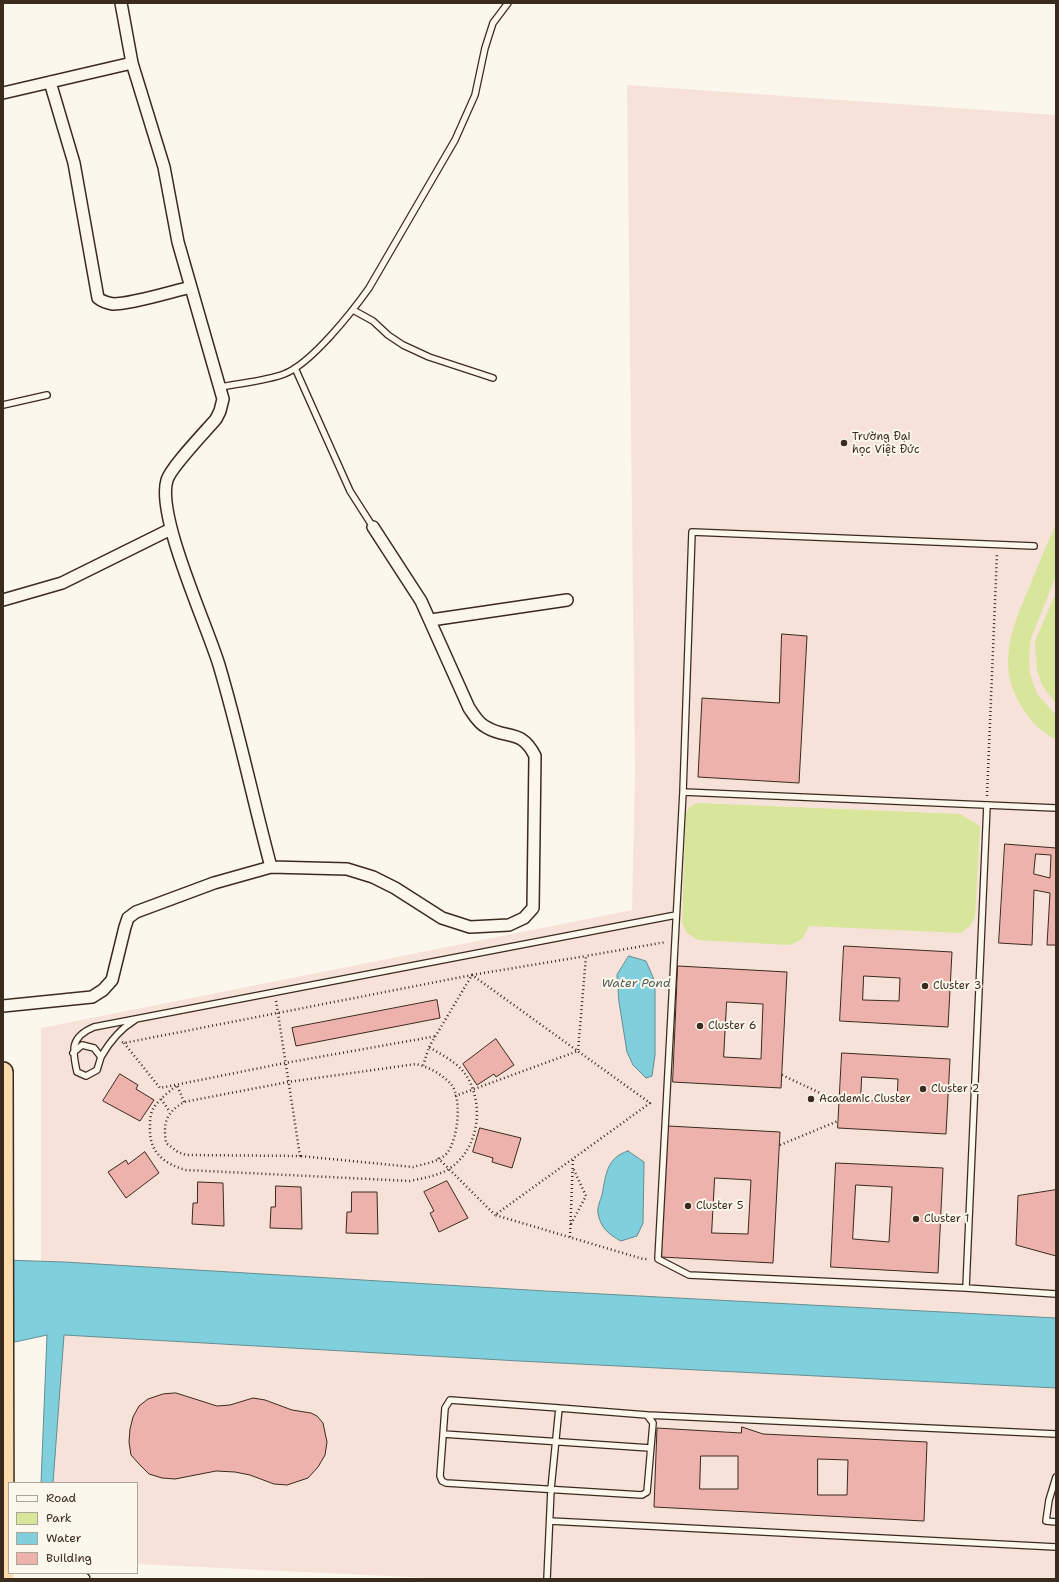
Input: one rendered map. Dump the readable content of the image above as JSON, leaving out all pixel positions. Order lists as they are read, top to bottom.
{
  "water": ["Water Pond"],
  "places": [
    "Trường Đại học Việt Đức",
    "Cluster 3",
    "Cluster 6",
    "Cluster 2",
    "Academic Cluster",
    "Cluster 5",
    "Cluster 1"
  ],
  "legend": [
    "Road",
    "Park",
    "Water",
    "Building"
  ]
}
